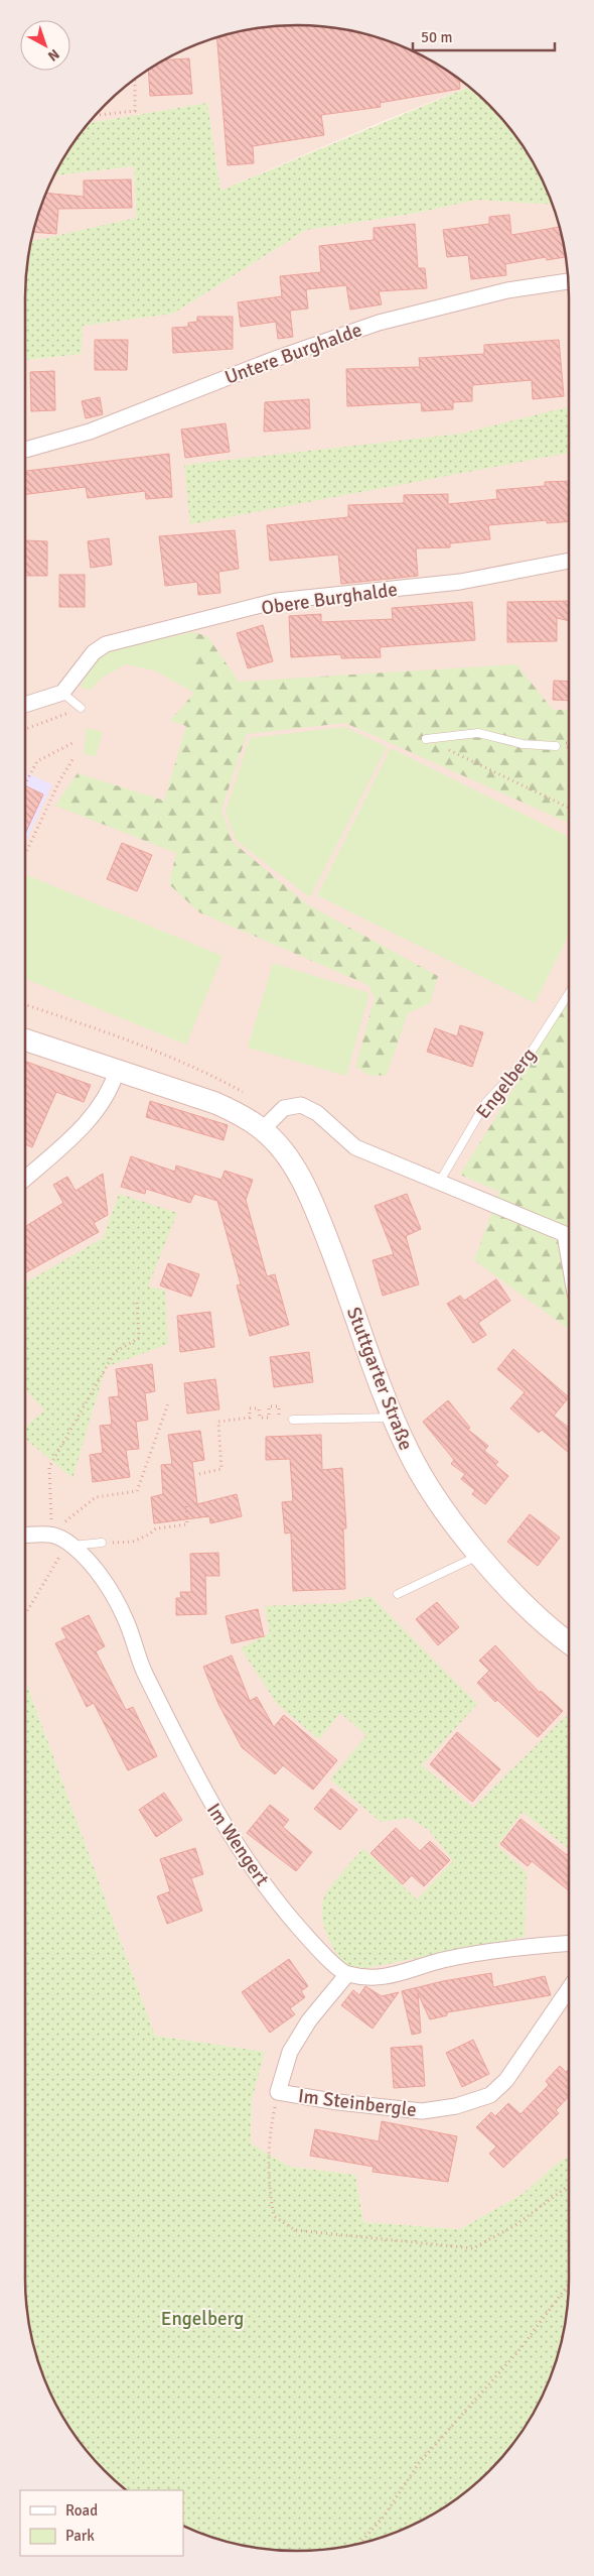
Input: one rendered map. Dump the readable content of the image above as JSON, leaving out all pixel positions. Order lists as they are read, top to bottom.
{
  "streets": {
    "main road": ["Stuttgarter Straße"],
    "street": [
      "Untere Burghalde",
      "Obere Burghalde",
      "Im Wengert",
      "Im Steinbergle"
    ],
    "lane": ["Engelberg"]
  },
  "crossings": [
    ["Im Wengert", "Im Steinbergle"]
  ],
  "parks": ["Engelberg"],
  "legend": ["Road", "Park"],
  "scale_bar": "50 m",
  "north": "bottom right"
}
